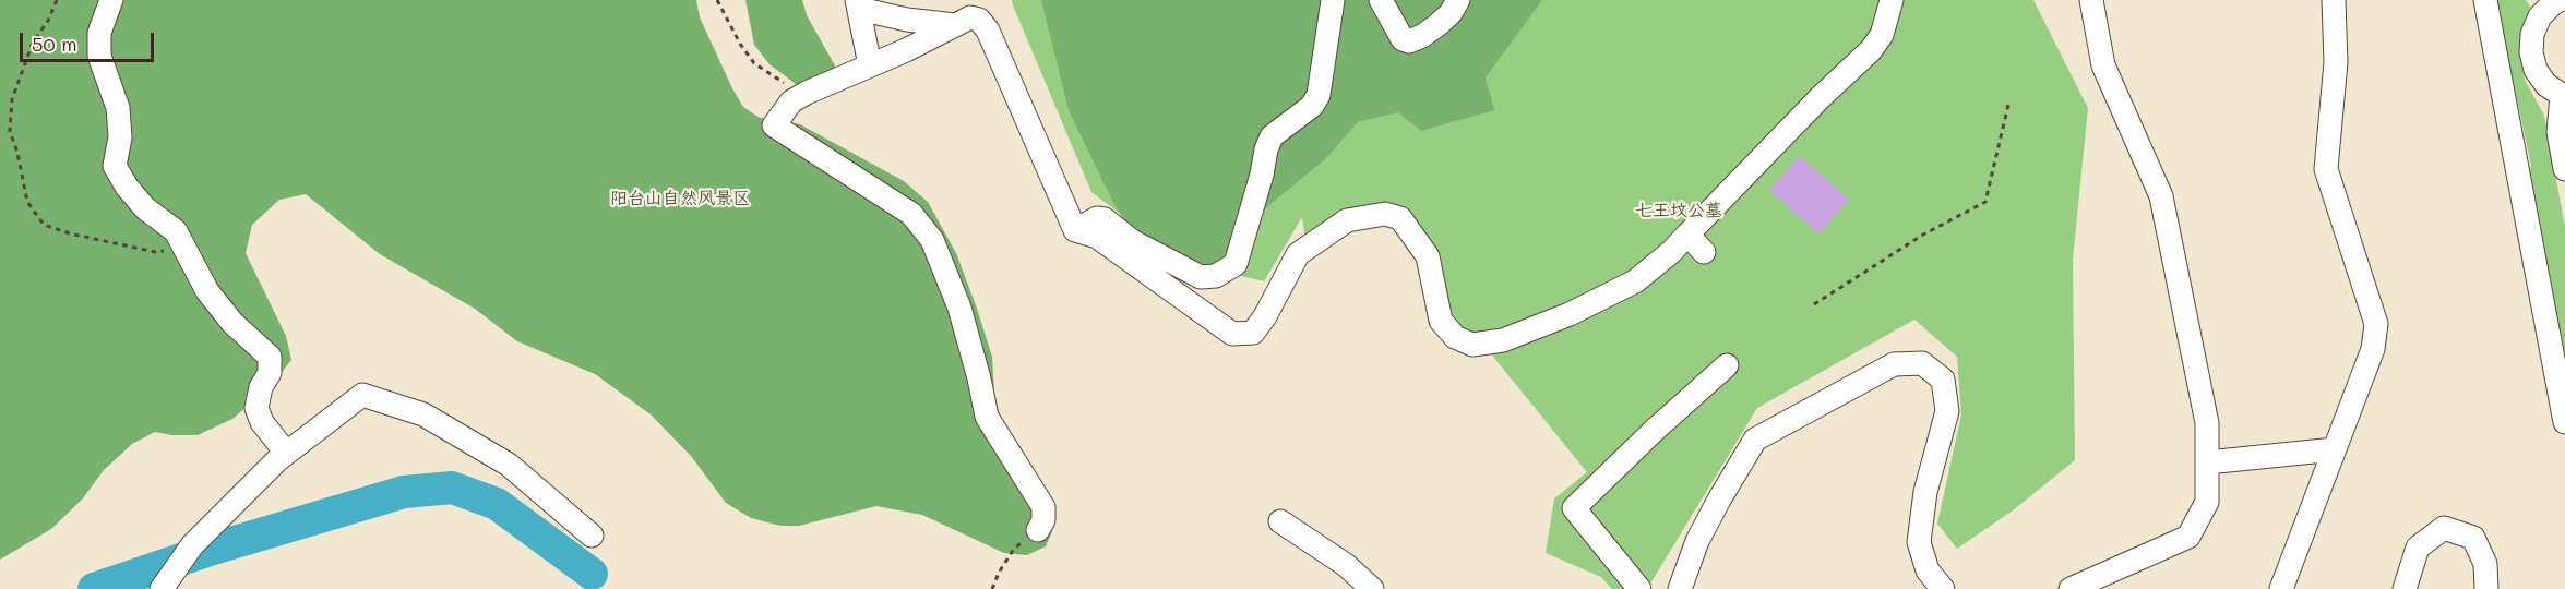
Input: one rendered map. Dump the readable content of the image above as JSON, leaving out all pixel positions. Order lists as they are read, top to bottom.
{
  "parks": ["阳台山自然风景区", "七王坟公墓"],
  "scale_bar": "50 m"
}
